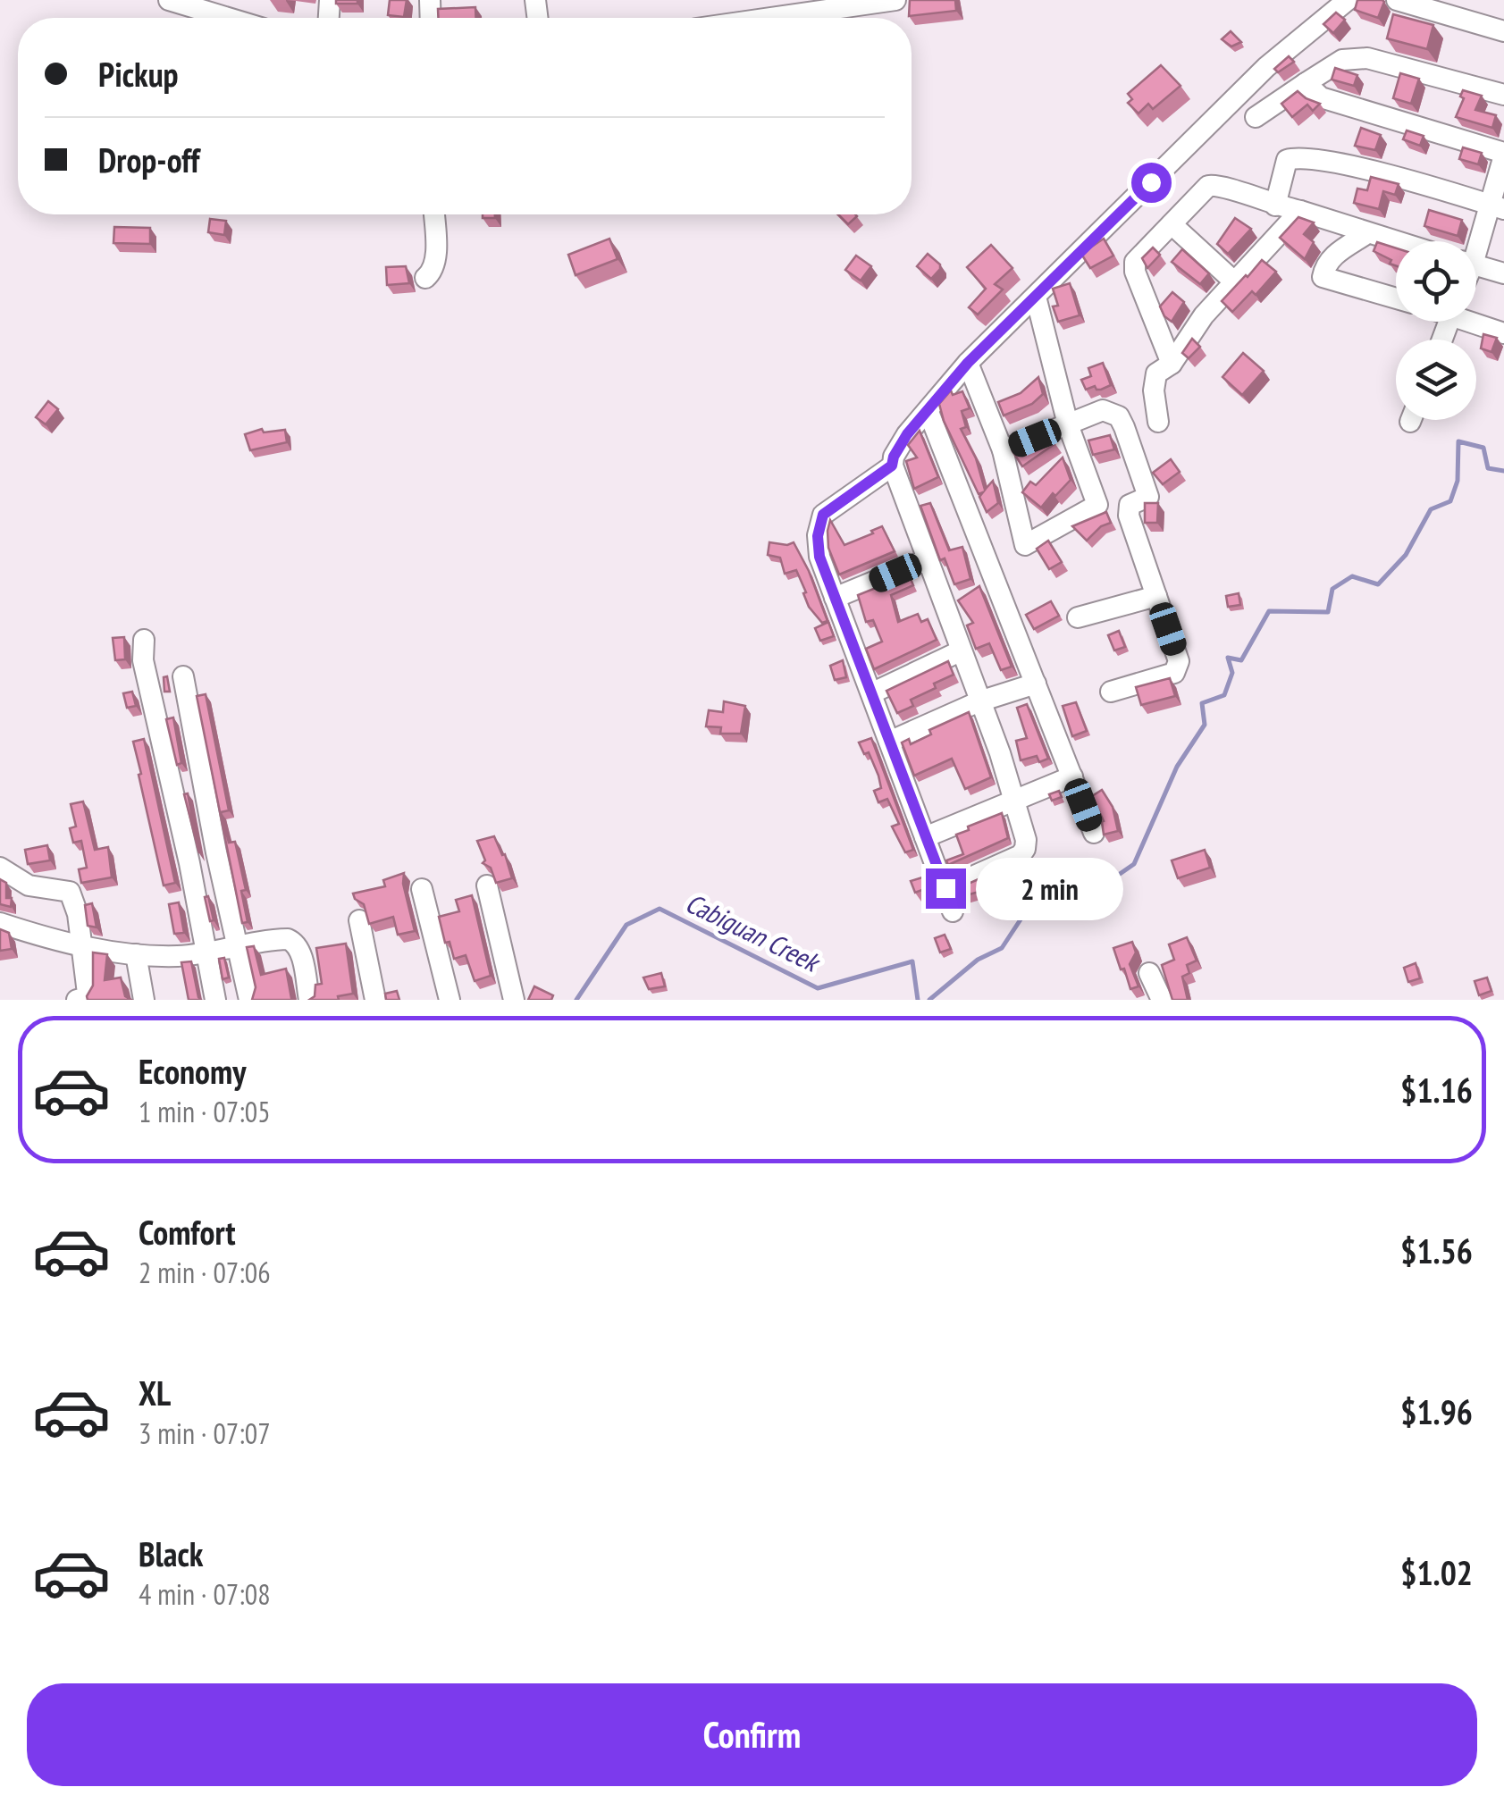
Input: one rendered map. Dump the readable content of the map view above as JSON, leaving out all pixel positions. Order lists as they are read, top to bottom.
{
  "water": ["Cabiguan Creek"],
  "page": {
    "banner": ["Pickup", "Drop-off"],
    "bubble": "2 min",
    "list": [
      {
        "name": "Economy",
        "note": "1 min · 07:05",
        "value": "$1.16"
      },
      {
        "name": "Comfort",
        "note": "2 min · 07:06",
        "value": "$1.56"
      },
      {
        "name": "XL",
        "note": "3 min · 07:07",
        "value": "$1.96"
      },
      {
        "name": "Black",
        "note": "4 min · 07:08",
        "value": "$1.02"
      }
    ],
    "buttons": "Confirm"
  }
}
